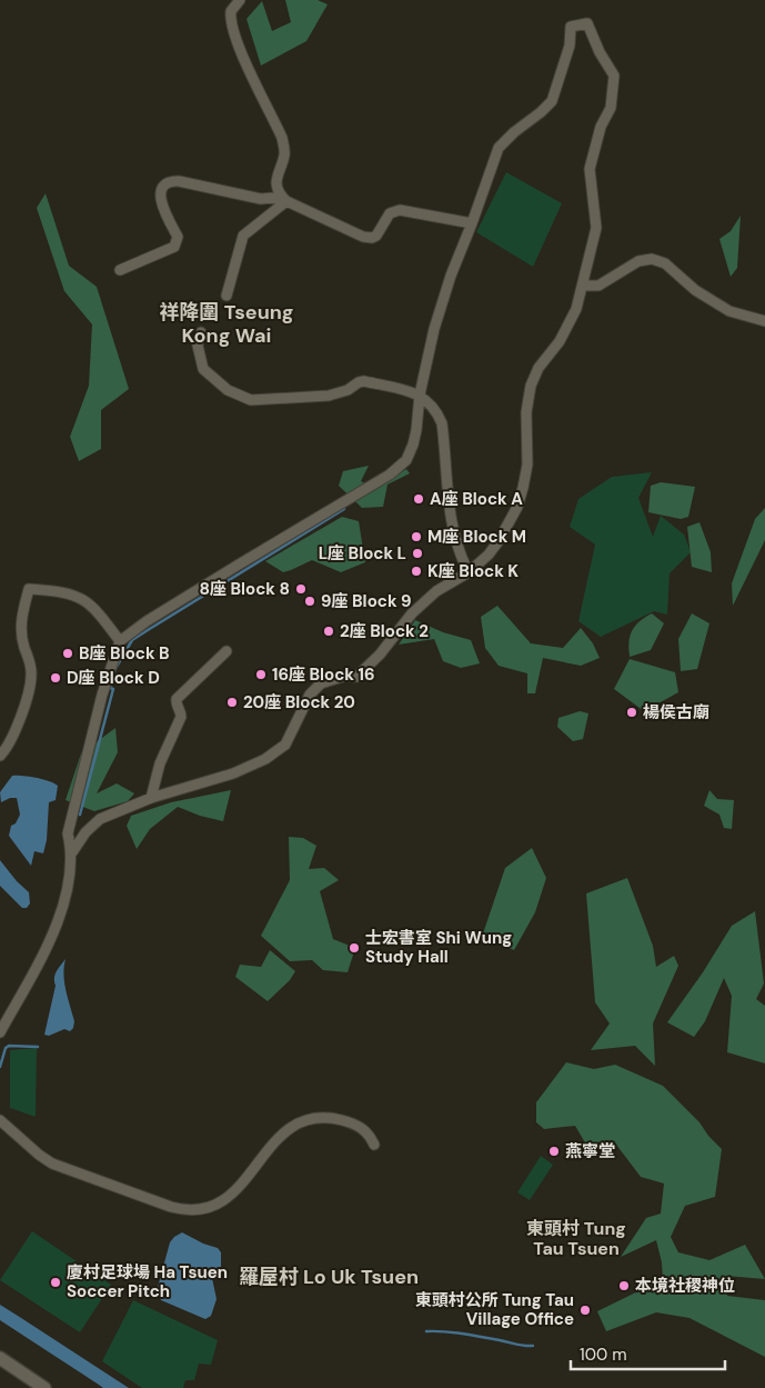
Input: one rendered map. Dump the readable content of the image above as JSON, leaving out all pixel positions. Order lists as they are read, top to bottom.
{
  "districts": ["祥降圍 Tseung Kong Wai", "東頭村 Tung Tau Tsuen", "羅屋村 Lo Uk Tsuen"],
  "places": [
    "A座 Block A",
    "M座 Block M",
    "L座 Block L",
    "K座 Block K",
    "8座 Block 8",
    "9座 Block 9",
    "2座 Block 2",
    "B座 Block B",
    "16座 Block 16",
    "D座 Block D",
    "20座 Block 20",
    "楊侯古廟",
    "士宏書室 Shi Wung Study Hall",
    "燕寧堂",
    "廈村足球場 Ha Tsuen Soccer Pitch",
    "本境社稷神位",
    "東頭村公所 Tung Tau Village Office"
  ],
  "scale_bar": "100 m"
}
